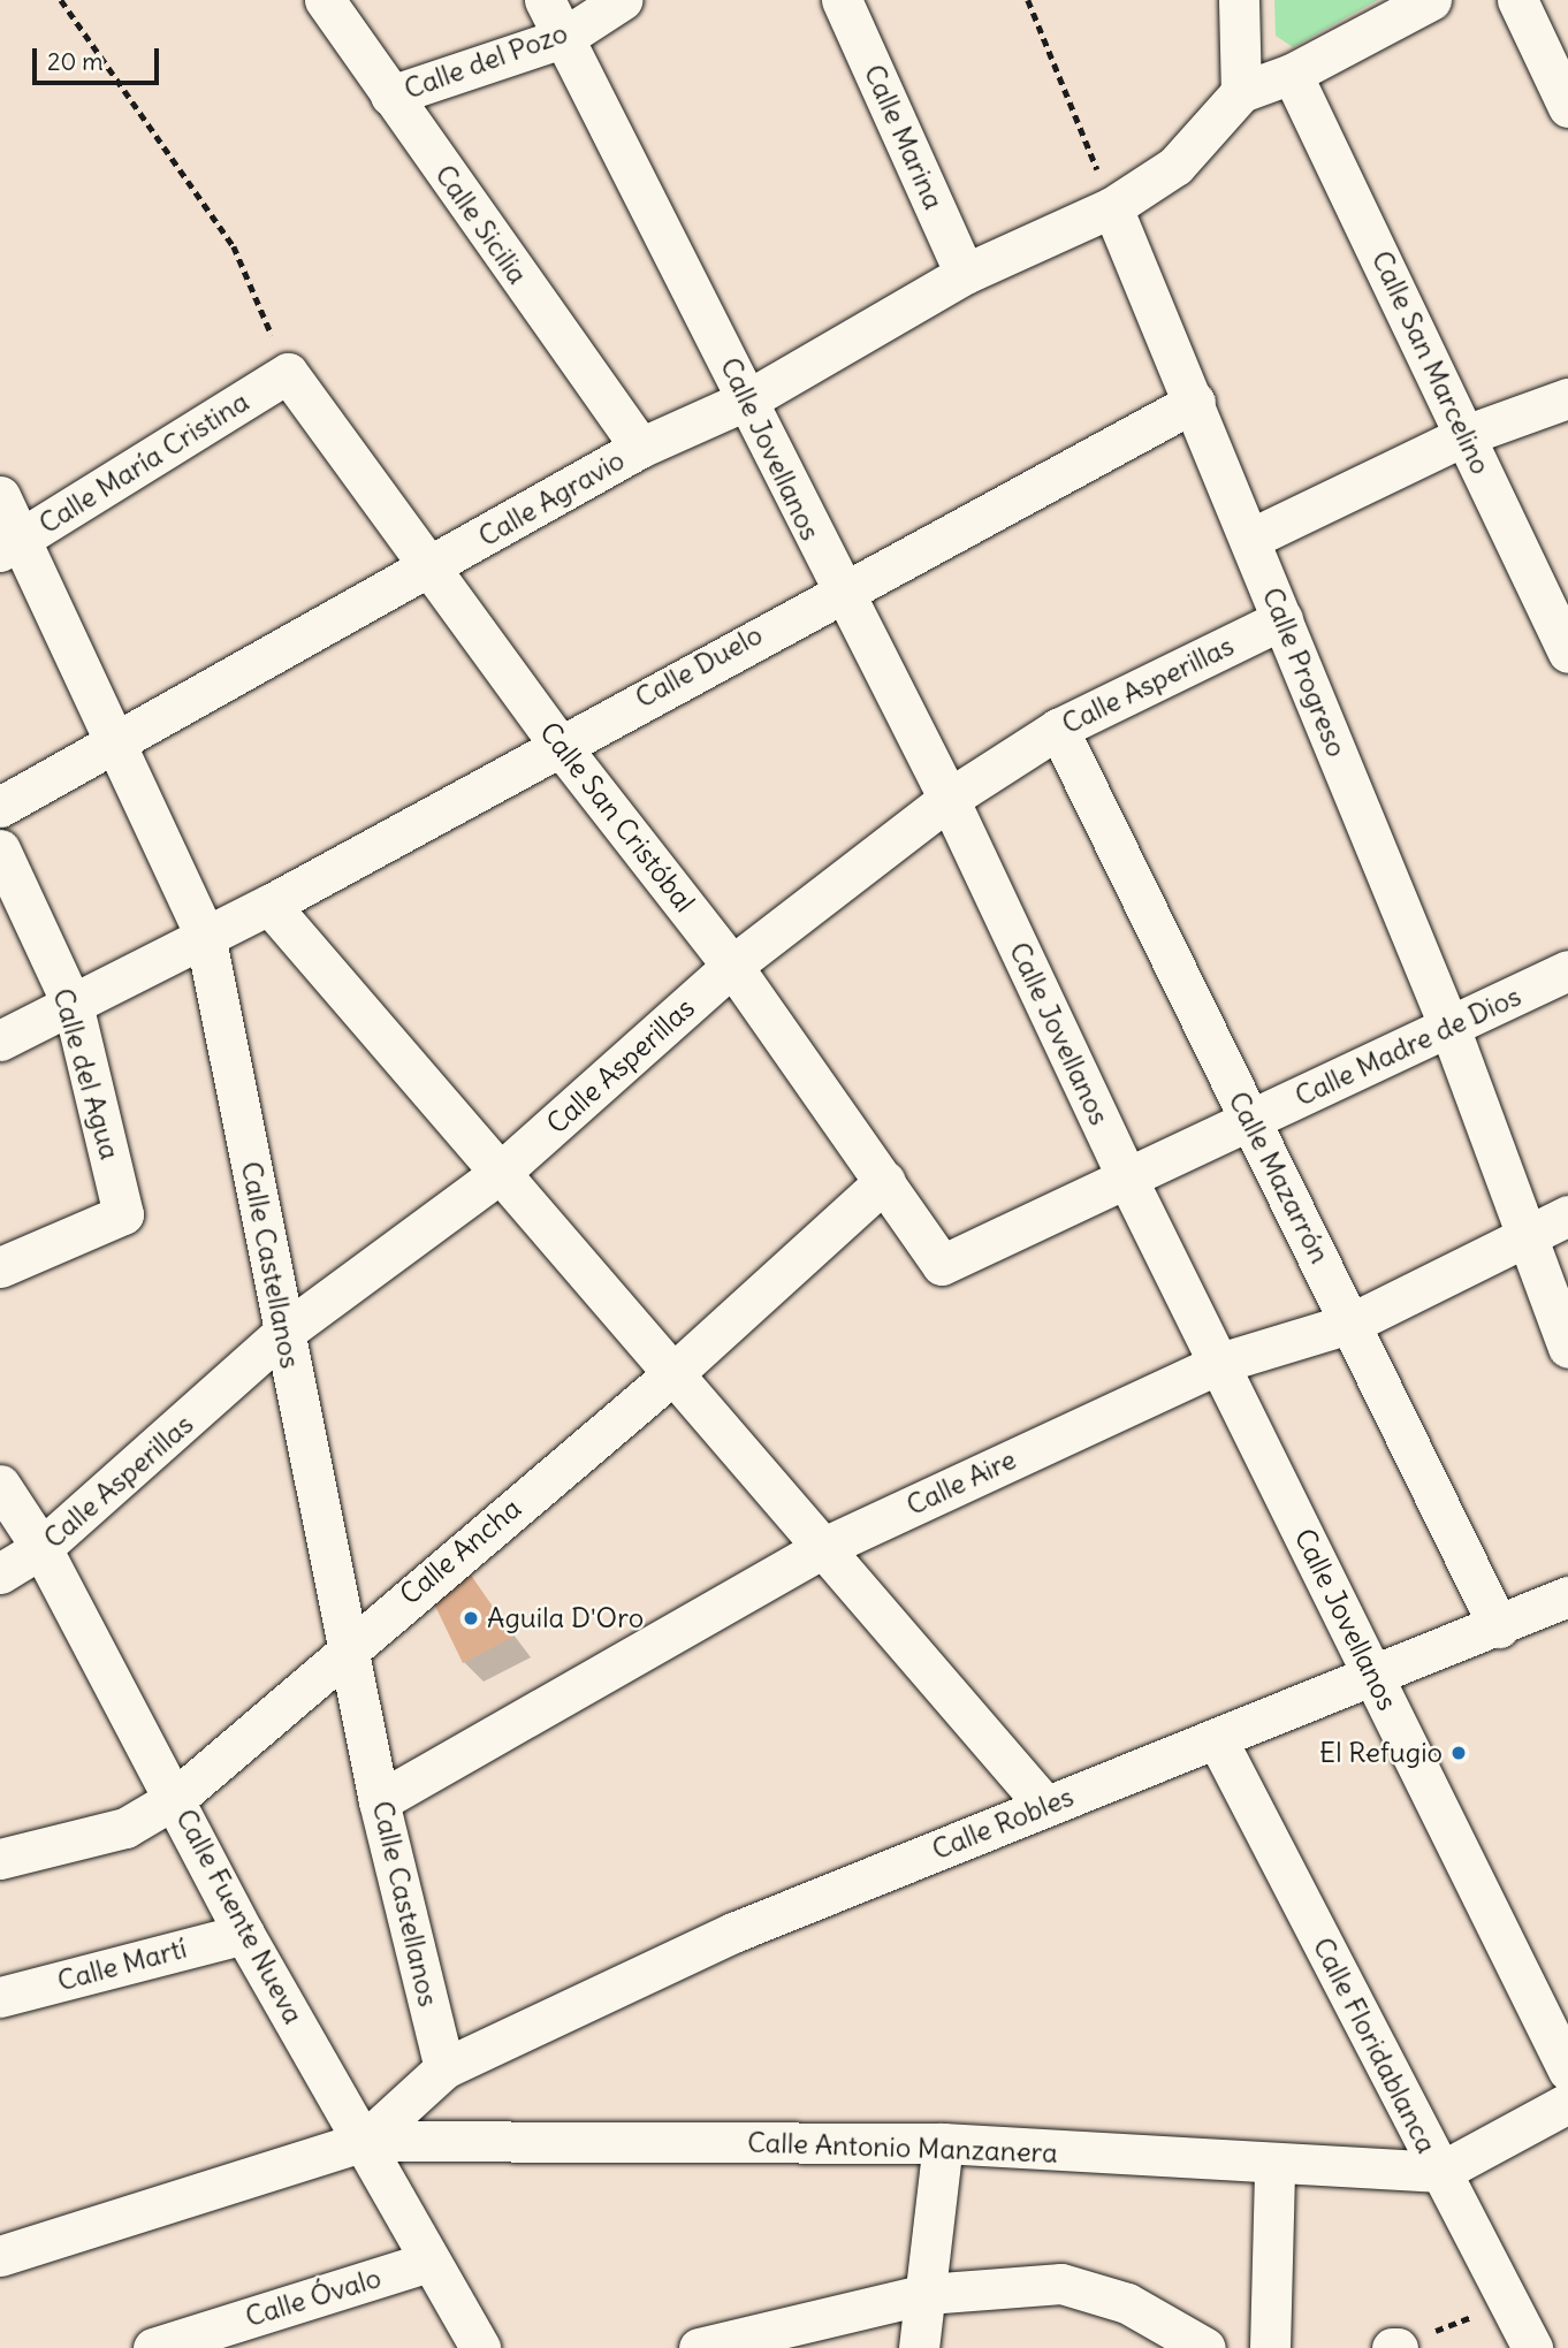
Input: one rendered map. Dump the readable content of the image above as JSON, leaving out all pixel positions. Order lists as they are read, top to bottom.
{
  "streets": {
    "street": [
      "Calle del Pozo",
      "Calle Marina",
      "Calle Sicilia",
      "Calle San Marcelino",
      "Calle Jovellanos",
      "Calle María Cristina",
      "Calle Agravio",
      "Calle Duelo",
      "Calle Progreso",
      "Calle Asperillas",
      "Calle San Cristóbal",
      "Calle Madre de Dios",
      "Calle del Agua",
      "Calle Mazarrón",
      "Calle Castellanos",
      "Calle Aire",
      "Calle Ancha",
      "Calle Robles",
      "Calle Fuente Nueva",
      "Calle Martí",
      "Calle Floridablanca",
      "Calle Antonio Manzanera",
      "Calle Óvalo"
    ]
  },
  "crossings": [
    ["Calle del Pozo", "Calle Sicilia"],
    ["Calle del Pozo", "Calle Jovellanos"],
    ["Calle Marina", "Calle Agravio"],
    ["Calle Sicilia", "Calle Agravio"],
    ["Calle Jovellanos", "Calle Agravio"],
    ["Calle Jovellanos", "Calle Duelo"],
    ["Calle Jovellanos", "Calle Asperillas"],
    ["Calle Jovellanos", "Calle Madre de Dios"],
    ["Calle Jovellanos", "Calle Aire"],
    ["Calle Jovellanos", "Calle Robles"],
    ["Calle María Cristina", "Calle San Cristóbal"],
    ["Calle María Cristina", "Calle Castellanos"],
    ["Calle Agravio", "Calle Progreso"],
    ["Calle Agravio", "Calle San Cristóbal"],
    ["Calle Agravio", "Calle Castellanos"],
    ["Calle Duelo", "Calle Progreso"],
    ["Calle Duelo", "Calle San Cristóbal"],
    ["Calle Duelo", "Calle del Agua"],
    ["Calle Duelo", "Calle Castellanos"],
    ["Calle Progreso", "Calle Asperillas"],
    ["Calle Progreso", "Calle Madre de Dios"],
    ["Calle Progreso", "Calle Aire"],
    ["Calle Asperillas", "Calle San Cristóbal"],
    ["Calle Asperillas", "Calle Mazarrón"],
    ["Calle Asperillas", "Calle Castellanos"],
    ["Calle Asperillas", "Calle Fuente Nueva"],
    ["Calle San Cristóbal", "Calle Madre de Dios"],
    ["Calle San Cristóbal", "Calle Ancha"],
    ["Calle Madre de Dios", "Calle Mazarrón"],
    ["Calle Mazarrón", "Calle Aire"],
    ["Calle Mazarrón", "Calle Robles"],
    ["Calle Castellanos", "Calle Aire"],
    ["Calle Castellanos", "Calle Ancha"],
    ["Calle Castellanos", "Calle Robles"],
    ["Calle Ancha", "Calle Fuente Nueva"],
    ["Calle Robles", "Calle Fuente Nueva"],
    ["Calle Robles", "Calle Floridablanca"],
    ["Calle Robles", "Calle Antonio Manzanera"],
    ["Calle Fuente Nueva", "Calle Martí"],
    ["Calle Fuente Nueva", "Calle Antonio Manzanera"],
    ["Calle Fuente Nueva", "Calle Óvalo"],
    ["Calle Floridablanca", "Calle Antonio Manzanera"]
  ],
  "places": ["Aguila D'Oro", "El Refugio"],
  "scale_bar": "20 m"
}
